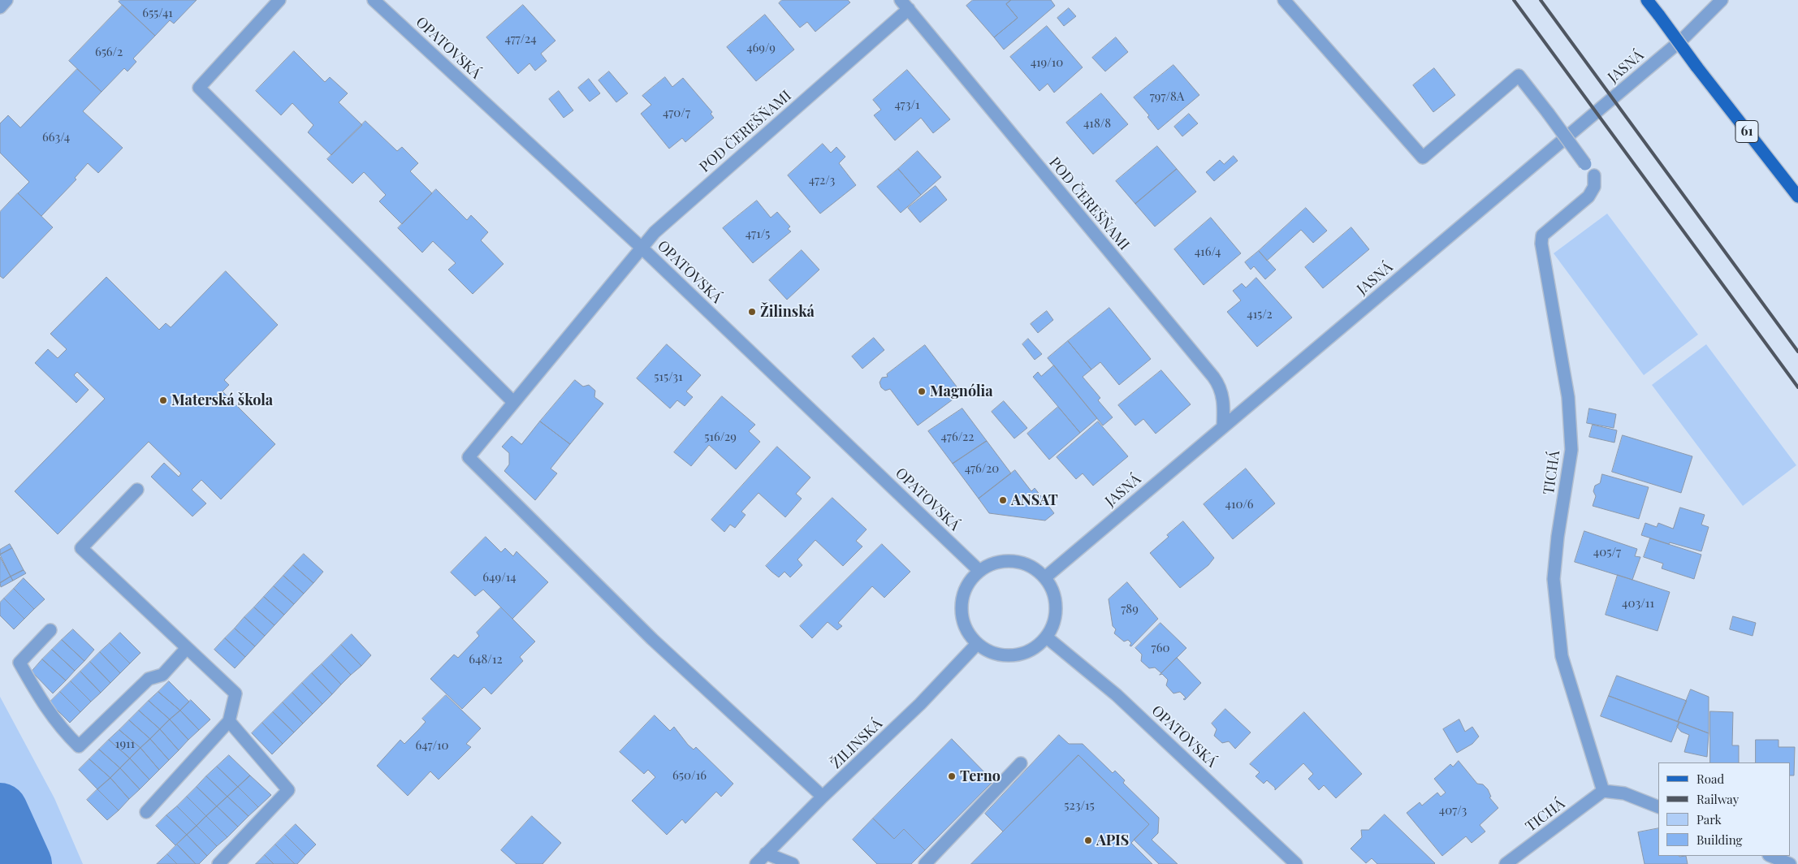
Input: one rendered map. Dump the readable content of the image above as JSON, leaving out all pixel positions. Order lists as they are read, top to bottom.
{
  "streets": {
    "main road": ["61"],
    "street": [
      "OPATOVSKÁ",
      "JASNÁ",
      "POD ČEREŠŇAMI",
      "TICHÁ",
      "ŽILINSKÁ"
    ]
  },
  "crossings": [
    ["OPATOVSKÁ", "JASNÁ"],
    ["OPATOVSKÁ", "POD ČEREŠŇAMI"],
    ["OPATOVSKÁ", "ŽILINSKÁ"],
    ["JASNÁ", "POD ČEREŠŇAMI"],
    ["JASNÁ", "ŽILINSKÁ"],
    ["POD ČEREŠŇAMI", "ŽILINSKÁ"]
  ],
  "places": [
    "Žilinská",
    "Magnólia",
    "Materská škola",
    "ANSAT",
    "Terno",
    "APIS"
  ],
  "house_numbers": [
    "655/41",
    "477/24",
    "469/9",
    "656/2",
    "419/10",
    "797/8A",
    "473/1",
    "470/7",
    "418/8",
    "663/4",
    "472/3",
    "471/5",
    "416/4",
    "415/2",
    "515/31",
    "516/29",
    "476/22",
    "476/20",
    "410/6",
    "405/7",
    "649/14",
    "403/11",
    "789",
    "760",
    "648/12",
    "1911",
    "647/10",
    "650/16",
    "523/15",
    "407/3"
  ],
  "legend": [
    "Road",
    "Railway",
    "Park",
    "Building"
  ]
}
